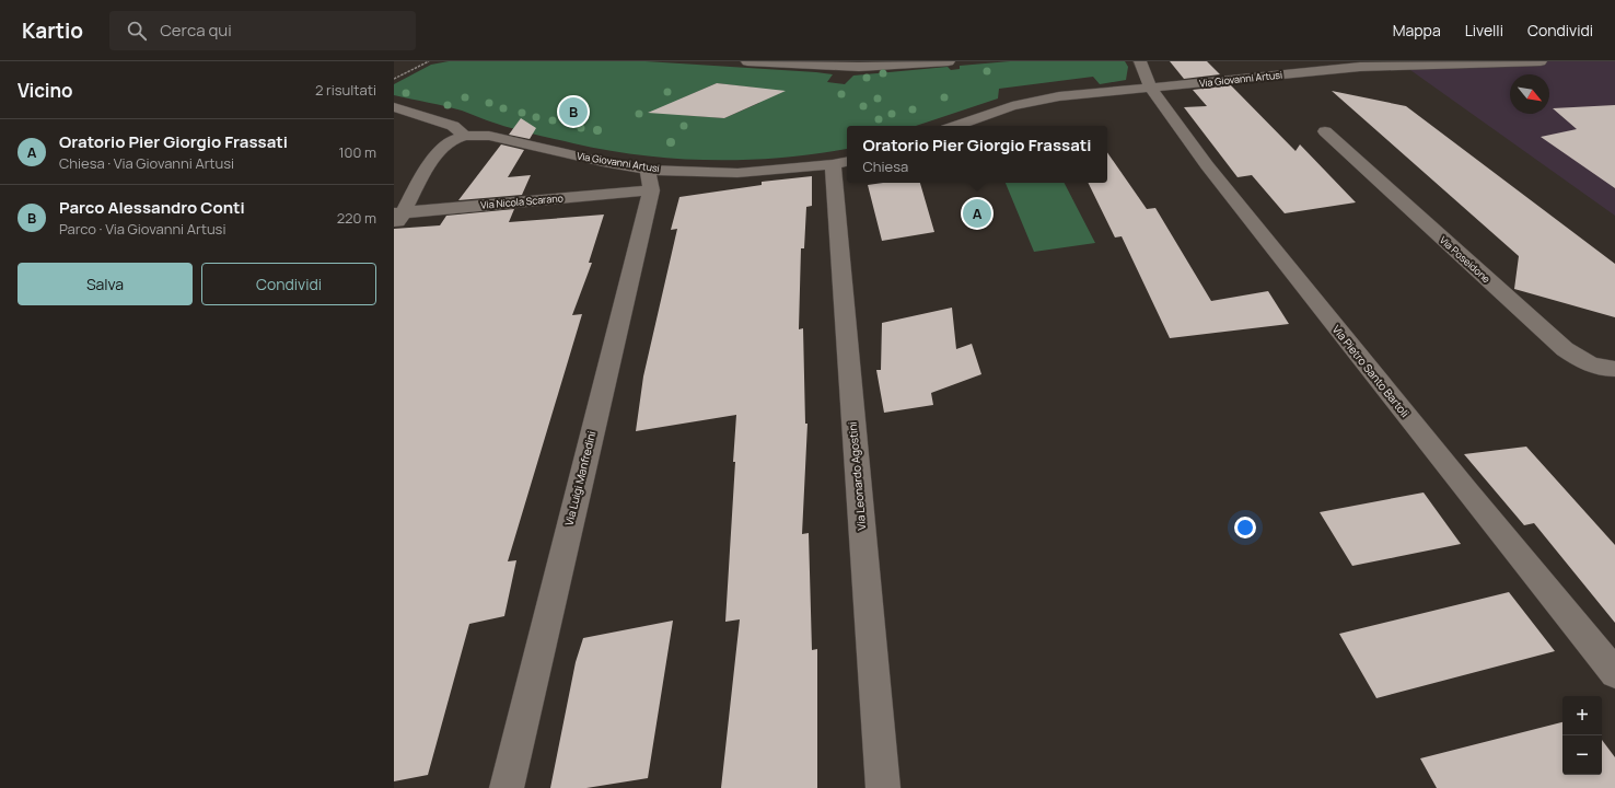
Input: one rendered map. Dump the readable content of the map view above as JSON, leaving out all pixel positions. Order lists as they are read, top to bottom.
{
  "streets": {
    "street": [
      "Via Giovanni Artusi",
      "Via Nicola Scarano",
      "Via Poseidone",
      "Via Pietro Santo Bartoli",
      "Via Leonardo Agostini",
      "Via Luigi Manfredini"
    ]
  },
  "crossings": [
    ["Via Giovanni Artusi", "Via Nicola Scarano"],
    ["Via Giovanni Artusi", "Via Pietro Santo Bartoli"],
    ["Via Giovanni Artusi", "Via Leonardo Agostini"],
    ["Via Giovanni Artusi", "Via Luigi Manfredini"],
    ["Via Nicola Scarano", "Via Luigi Manfredini"]
  ],
  "north": "bottom right",
  "page": {
    "header": "Kartio",
    "search": "Cerca qui",
    "nav": ["Mappa", "Livelli", "Condividi"],
    "heading": ["Vicino", "2 risultati"],
    "pins": ["B", "A"],
    "list": [
      {
        "mark": "A",
        "name": "Oratorio Pier Giorgio Frassati",
        "note": "Chiesa · Via Giovanni Artusi",
        "value": "100 m"
      },
      {
        "mark": "B",
        "name": "Parco Alessandro Conti",
        "note": "Parco · Via Giovanni Artusi",
        "value": "220 m"
      }
    ],
    "popup": ["Oratorio Pier Giorgio Frassati", "Chiesa"],
    "buttons": ["Salva", "Condividi"],
    "map_buttons": ["+", "−"]
  }
}
